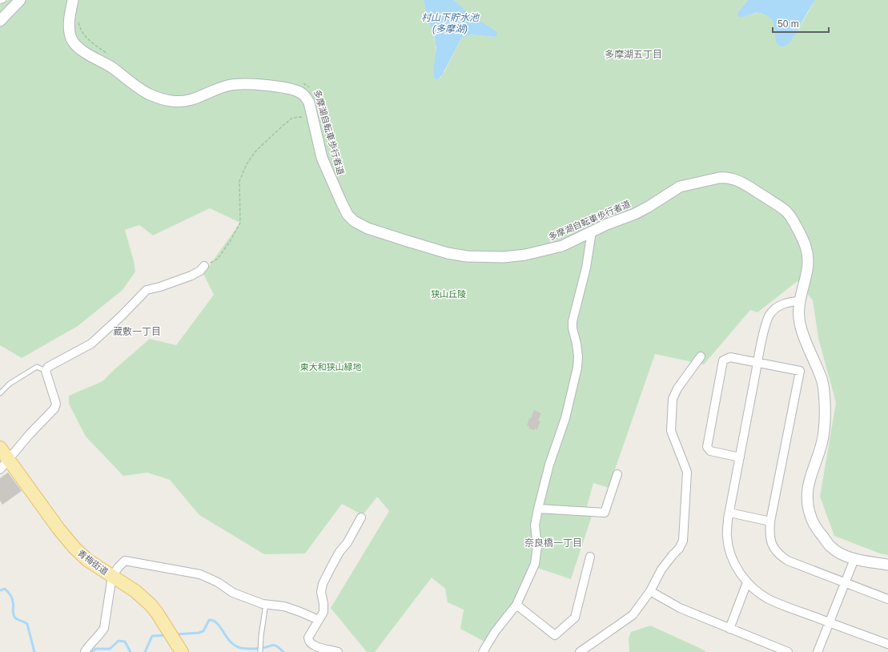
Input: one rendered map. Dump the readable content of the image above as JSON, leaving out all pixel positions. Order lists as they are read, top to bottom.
{
  "streets": {
    "main road": ["青梅街道"],
    "path": ["多摩湖自転車歩行者道"]
  },
  "districts": ["多摩湖五丁目", "蔵敷一丁目", "奈良橋一丁目"],
  "water": ["村山下貯水池 (多摩湖)"],
  "parks": ["狭山丘陵", "東大和狭山緑地"],
  "scale_bar": "50 m"
}
